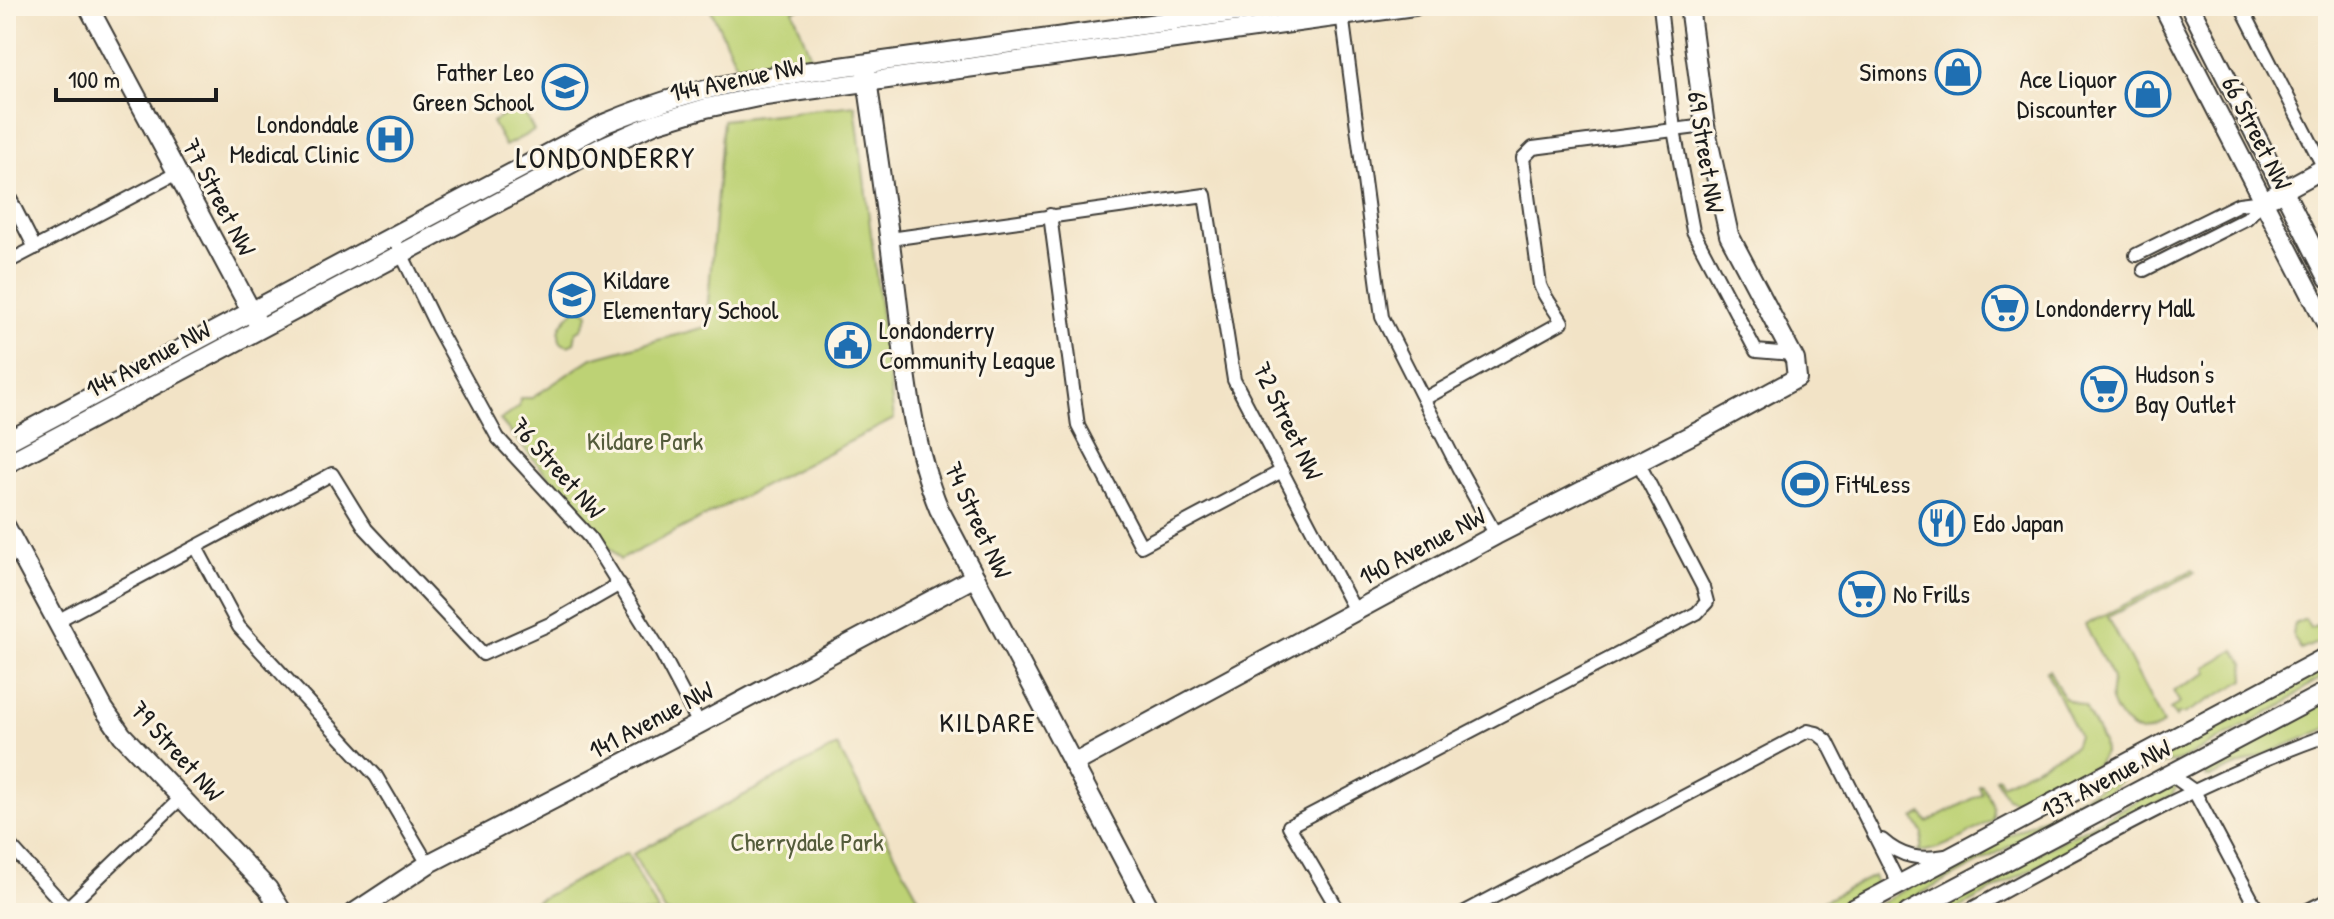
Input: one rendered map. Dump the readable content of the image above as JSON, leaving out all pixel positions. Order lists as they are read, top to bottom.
{
  "streets": {
    "street": [
      "144 Avenue NW",
      "66 Street NW",
      "69 Street NW",
      "77 Street NW",
      "72 Street NW",
      "76 Street NW",
      "74 Street NW",
      "140 Avenue NW",
      "141 Avenue NW",
      "79 Street NW",
      "137 Avenue NW"
    ]
  },
  "crossings": [
    ["144 Avenue NW", "77 Street NW"],
    ["144 Avenue NW", "76 Street NW"],
    ["144 Avenue NW", "74 Street NW"],
    ["69 Street NW", "140 Avenue NW"],
    ["72 Street NW", "140 Avenue NW"],
    ["76 Street NW", "141 Avenue NW"],
    ["74 Street NW", "140 Avenue NW"],
    ["74 Street NW", "141 Avenue NW"]
  ],
  "districts": ["LONDONDERRY", "KILDARE"],
  "parks": ["Kildare Park", "Cherrydale Park"],
  "places": {
    "shop": ["Simons", "Ace Liquor Discounter"],
    "school or university": ["Father Leo Green School", "Kildare Elementary School"],
    "hospital": ["Londondale Medical Clinic"],
    "supermarket": ["Londonderry Mall", "Hudson's Bay Outlet", "No Frills"],
    "public building": ["Londonderry Community League"],
    "sports": ["Fit4Less"],
    "restaurant": ["Edo Japan"]
  },
  "scale_bar": "100 m"
}
